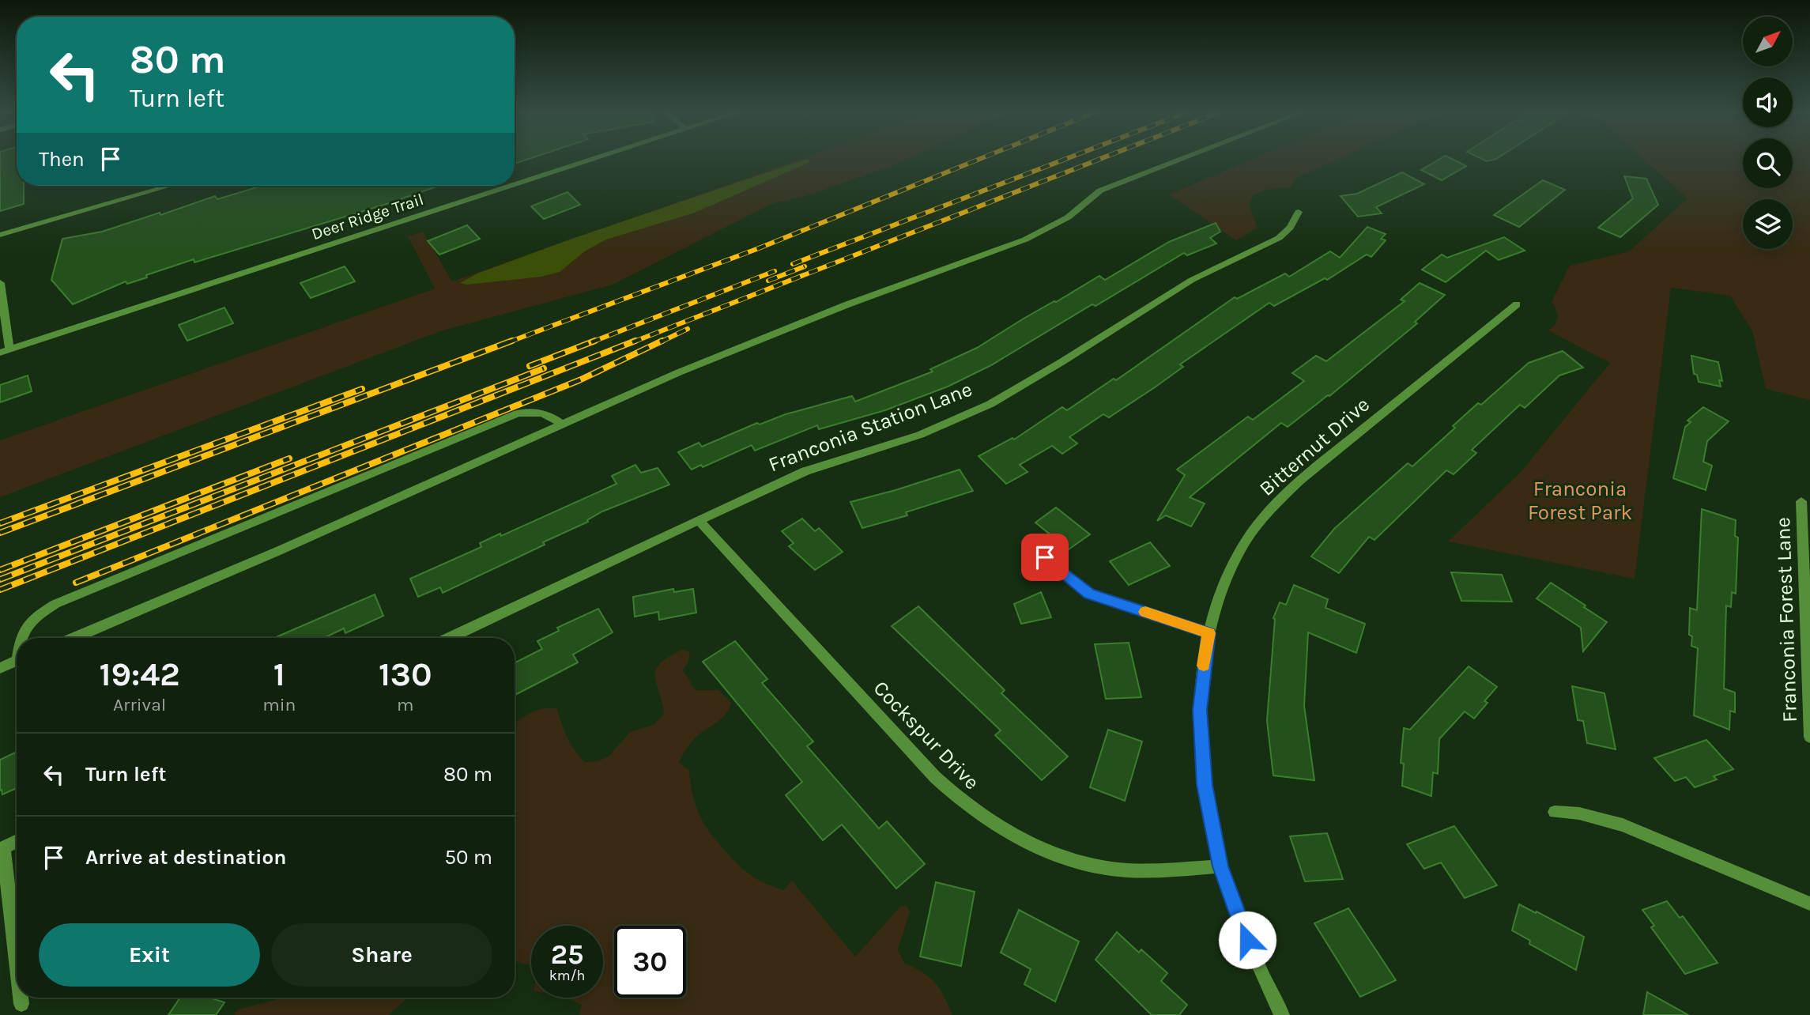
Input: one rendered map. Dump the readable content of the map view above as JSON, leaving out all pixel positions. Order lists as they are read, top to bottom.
{
  "streets": {
    "street": [
      "Deer Ridge Trail",
      "Franconia Station Lane",
      "Bitternut Drive",
      "Franconia Forest Lane",
      "Cockspur Drive"
    ]
  },
  "crossings": [
    ["Franconia Station Lane", "Cockspur Drive"],
    ["Bitternut Drive", "Cockspur Drive"]
  ],
  "parks": ["Franconia Forest Park"],
  "north": "top right",
  "page": {
    "turn": ["80 m", "Turn left"],
    "then": "Then",
    "eta": [
      "19:42",
      "Arrival",
      "1",
      "min",
      "130",
      "m"
    ],
    "list": [
      {
        "name": "Turn left",
        "value": "80 m"
      },
      {
        "name": "Arrive at destination",
        "value": "50 m"
      }
    ],
    "buttons": ["Exit", "Share"],
    "speed": "25 km/h",
    "limit": "30"
  }
}
